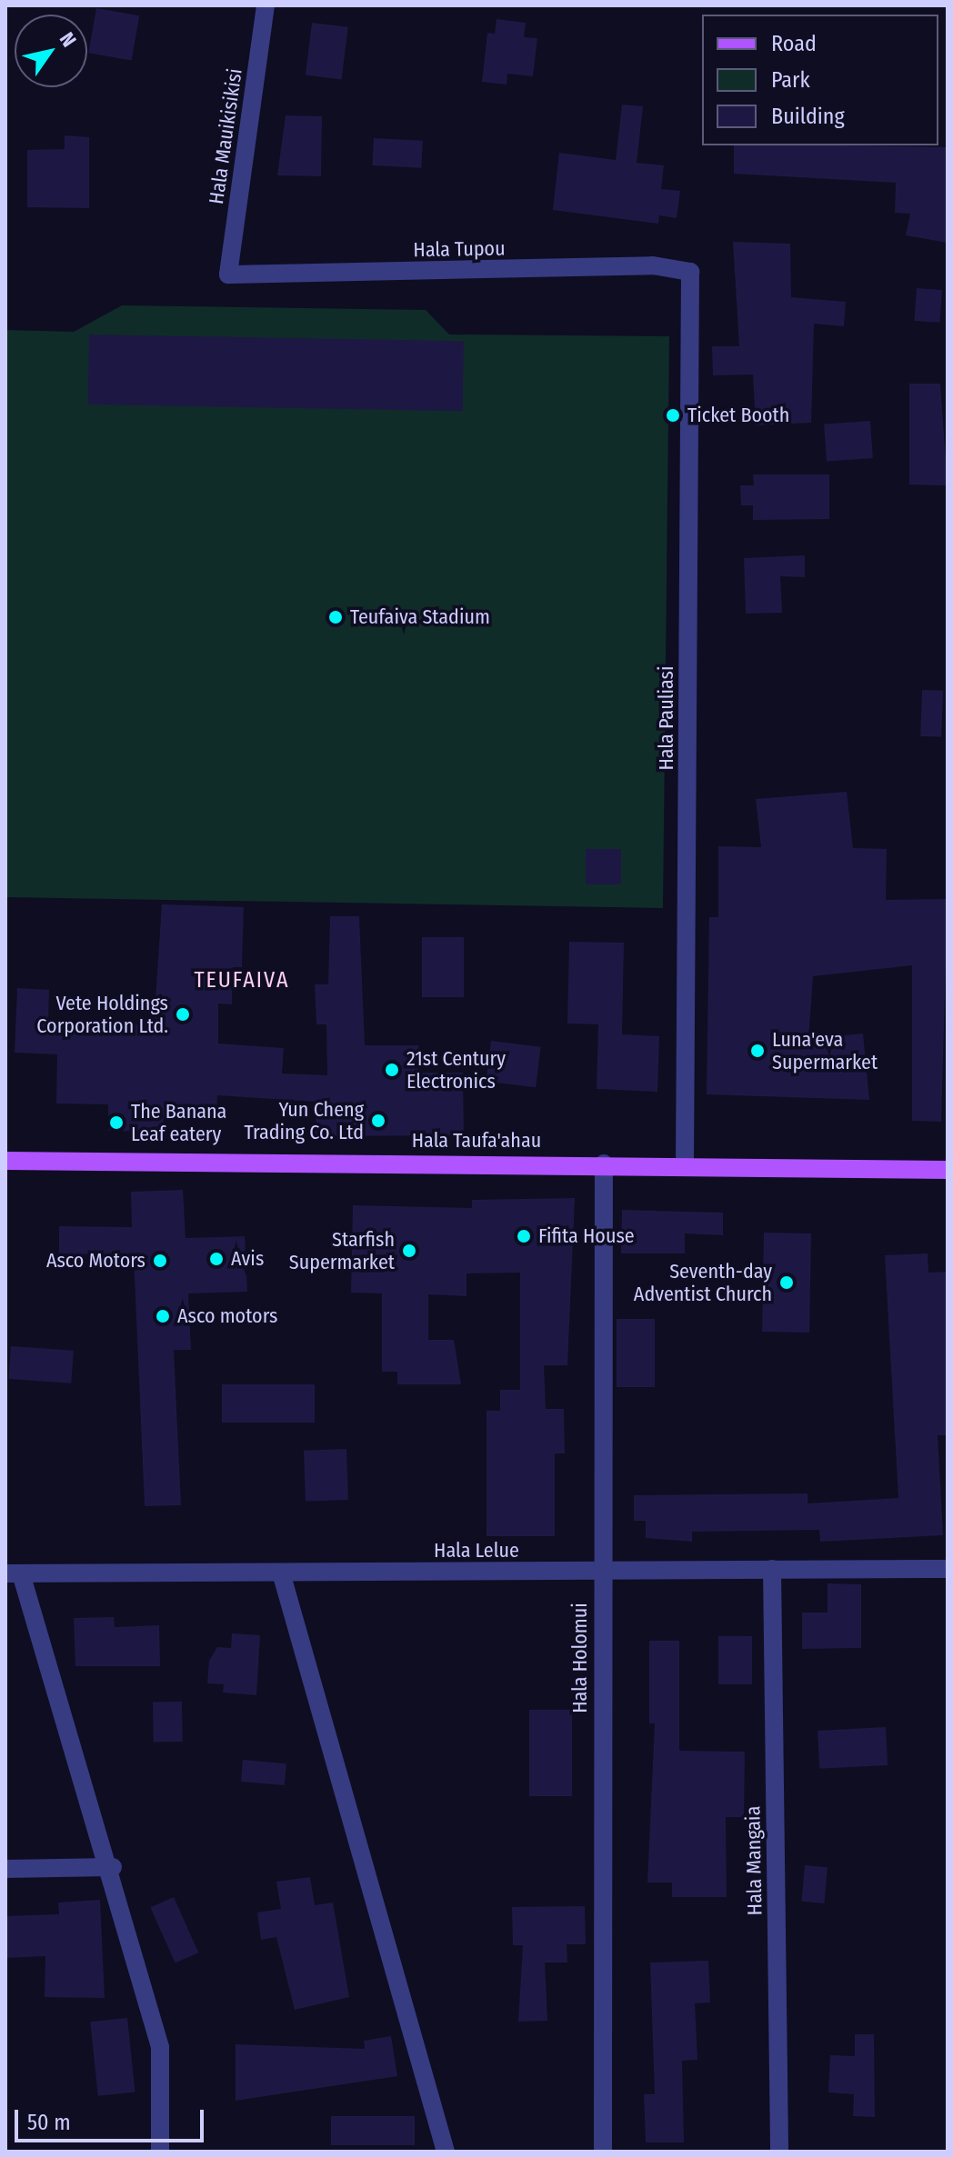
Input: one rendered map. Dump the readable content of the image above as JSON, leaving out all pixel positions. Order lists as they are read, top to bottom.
{
  "streets": {
    "main road": ["Hala Taufa'ahau"],
    "street": [
      "Hala Mauikisikisi",
      "Hala Tupou",
      "Hala Pauliasi",
      "Hala Lelue",
      "Hala Holomui",
      "Hala Mangaia"
    ]
  },
  "crossings": [
    ["Hala Mauikisikisi", "Hala Tupou"],
    ["Hala Tupou", "Hala Pauliasi"],
    ["Hala Pauliasi", "Hala Taufa'ahau"],
    ["Hala Taufa'ahau", "Hala Holomui"],
    ["Hala Lelue", "Hala Holomui"],
    ["Hala Lelue", "Hala Mangaia"]
  ],
  "districts": ["TEUFAIVA"],
  "places": [
    "Ticket Booth",
    "Teufaiva Stadium",
    "Vete Holdings Corporation Ltd.",
    "Luna'eva Supermarket",
    "21st Century Electronics",
    "Yun Cheng Trading Co. Ltd",
    "The Banana Leaf eatery",
    "Fifita House",
    "Starfish Supermarket",
    "Avis",
    "Asco Motors",
    "Seventh-day Adventist Church",
    "Asco motors"
  ],
  "legend": ["Road", "Park", "Building"],
  "scale_bar": "50 m",
  "north": "top right"
}
